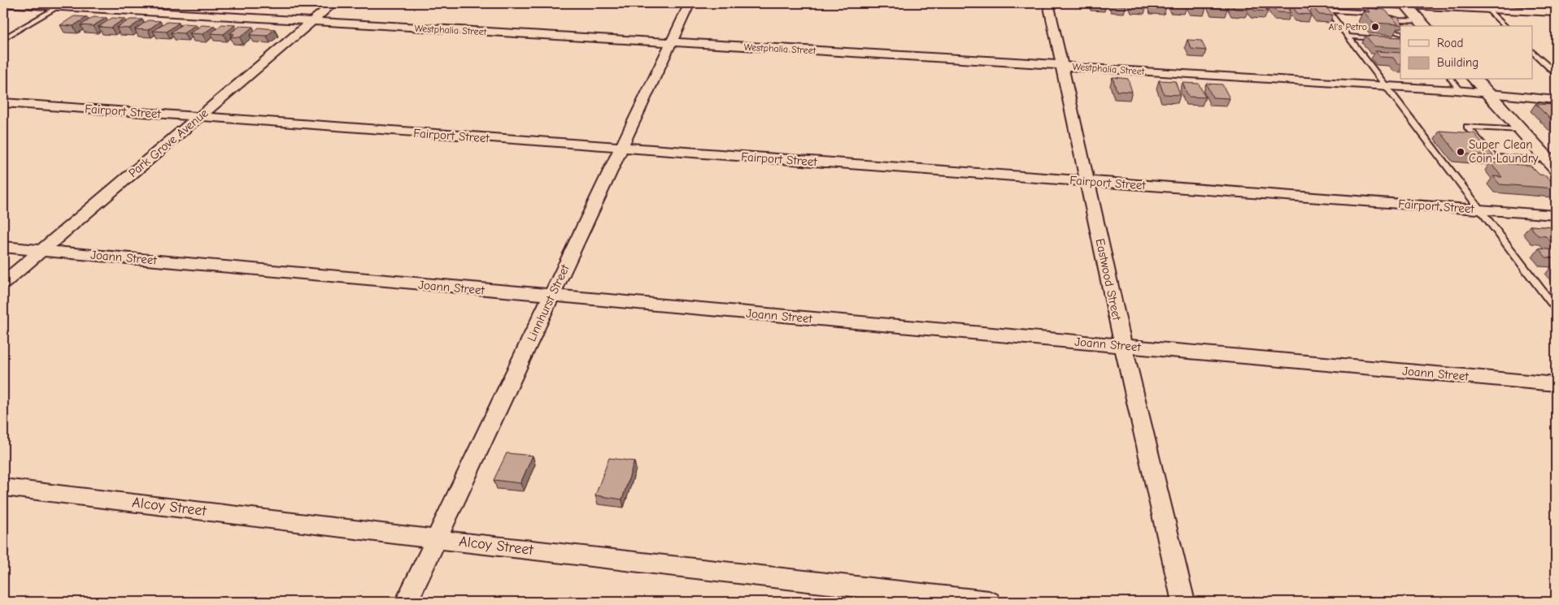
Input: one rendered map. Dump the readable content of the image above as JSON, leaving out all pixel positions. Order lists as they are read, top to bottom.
{
  "streets": {
    "street": [
      "Westphalia Street",
      "Fairport Street",
      "Park Grove Avenue",
      "Joann Street",
      "Eastwood Street",
      "Linnhurst Street",
      "Alcoy Street"
    ]
  },
  "crossings": [
    ["Westphalia Street", "Park Grove Avenue"],
    ["Westphalia Street", "Eastwood Street"],
    ["Westphalia Street", "Linnhurst Street"],
    ["Fairport Street", "Park Grove Avenue"],
    ["Fairport Street", "Eastwood Street"],
    ["Fairport Street", "Linnhurst Street"],
    ["Park Grove Avenue", "Joann Street"],
    ["Joann Street", "Eastwood Street"],
    ["Joann Street", "Linnhurst Street"],
    ["Linnhurst Street", "Alcoy Street"]
  ],
  "places": ["Al's Petro", "Super Clean Coin Laundry"],
  "legend": ["Road", "Building"]
}
